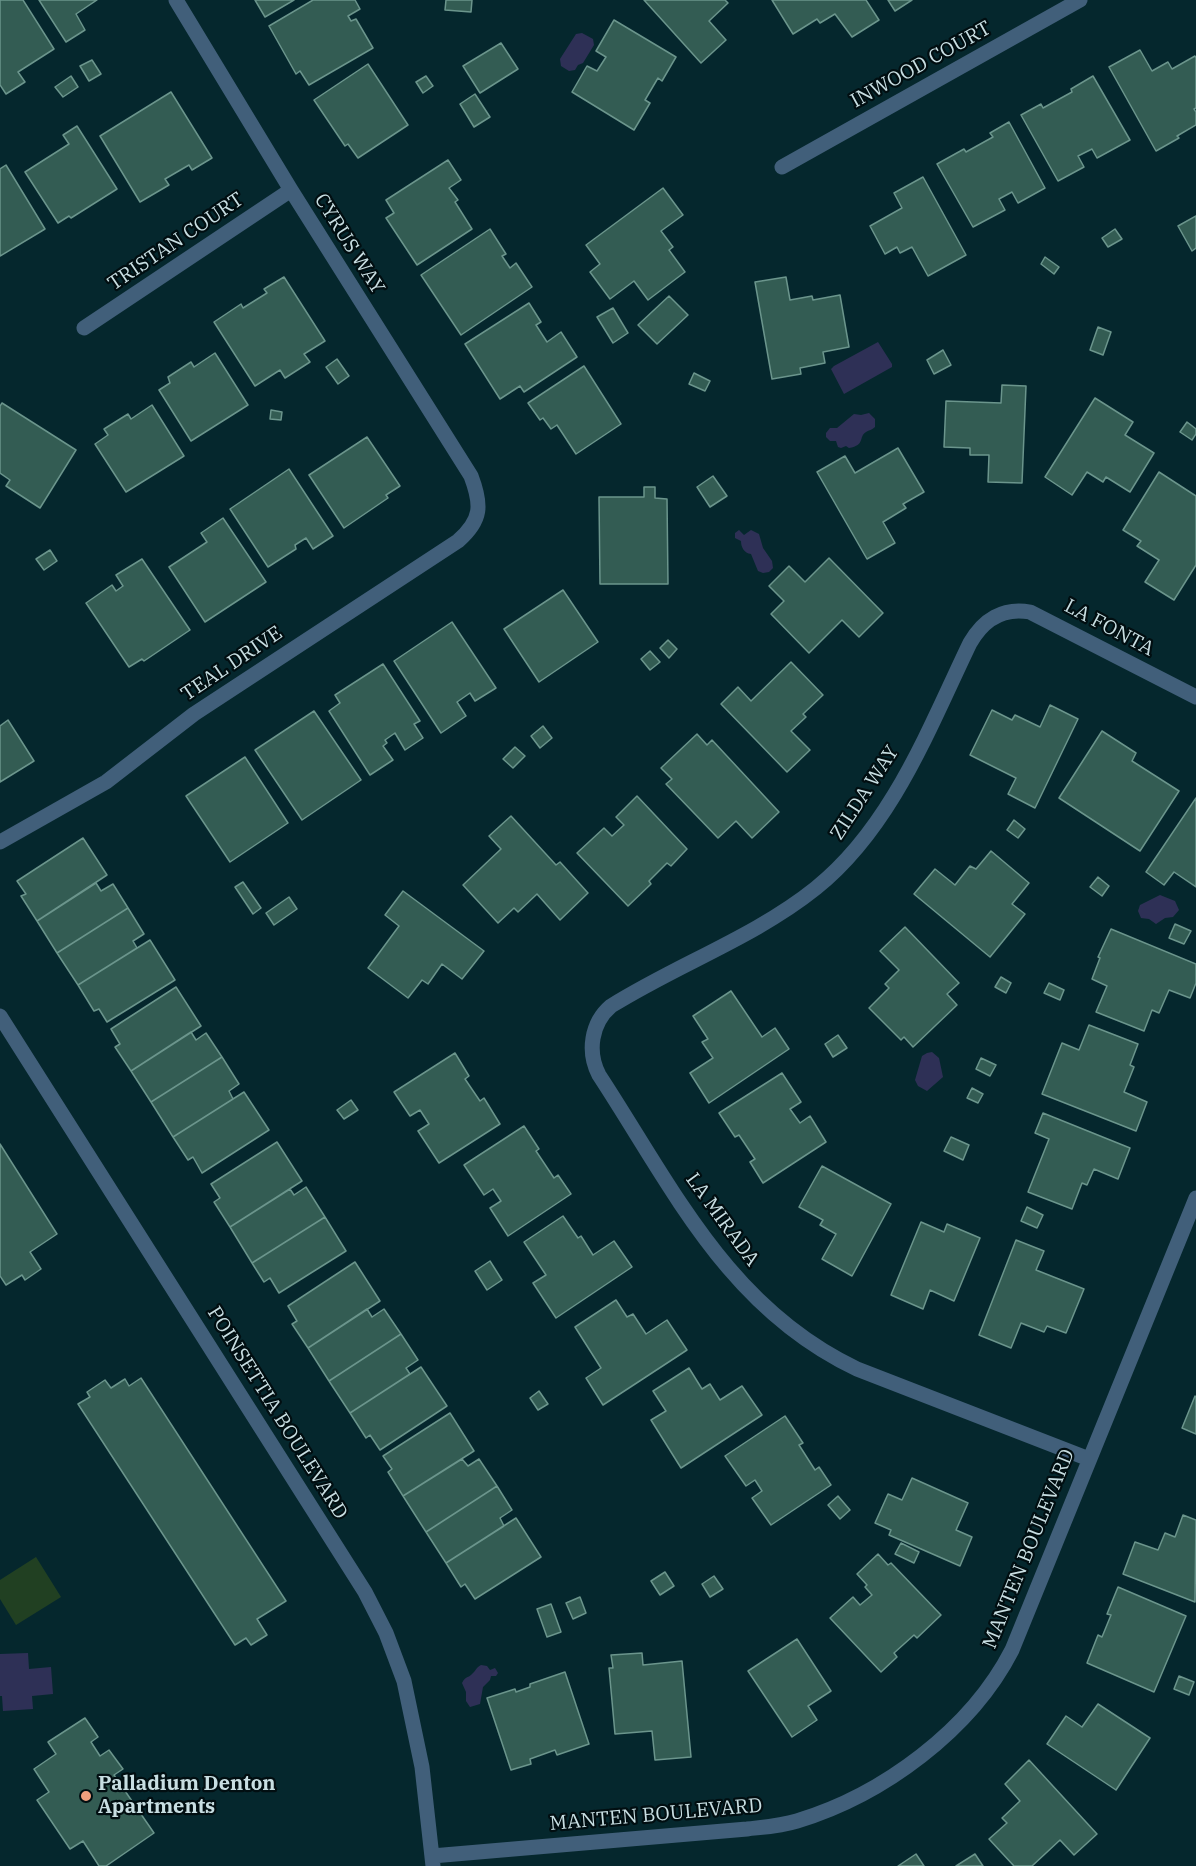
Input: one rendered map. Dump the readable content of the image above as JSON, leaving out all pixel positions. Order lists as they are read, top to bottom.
{
  "streets": {
    "street": [
      "INWOOD COURT",
      "TRISTAN COURT",
      "CYRUS WAY",
      "LA FONTA",
      "TEAL DRIVE",
      "ZILDA WAY",
      "LA MIRADA",
      "POINSETTIA BOULEVARD",
      "MANTEN BOULEVARD"
    ]
  },
  "crossings": [
    ["TRISTAN COURT", "CYRUS WAY"],
    ["CYRUS WAY", "TEAL DRIVE"],
    ["LA FONTA", "ZILDA WAY"],
    ["ZILDA WAY", "LA MIRADA"],
    ["LA MIRADA", "MANTEN BOULEVARD"],
    ["POINSETTIA BOULEVARD", "MANTEN BOULEVARD"]
  ],
  "places": ["Palladium Denton Apartments"]
}
